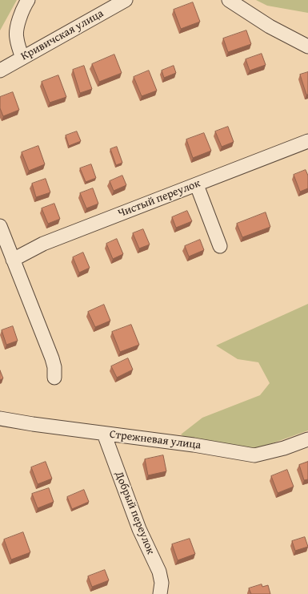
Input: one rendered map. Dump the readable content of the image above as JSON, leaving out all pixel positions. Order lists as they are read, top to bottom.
{
  "streets": {
    "street": [
      "Кривичская улица",
      "Чистый переулок",
      "Стрежневая улица",
      "Добрый переулок"
    ]
  },
  "crossings": [
    ["Стрежневая улица", "Добрый переулок"]
  ]
}
